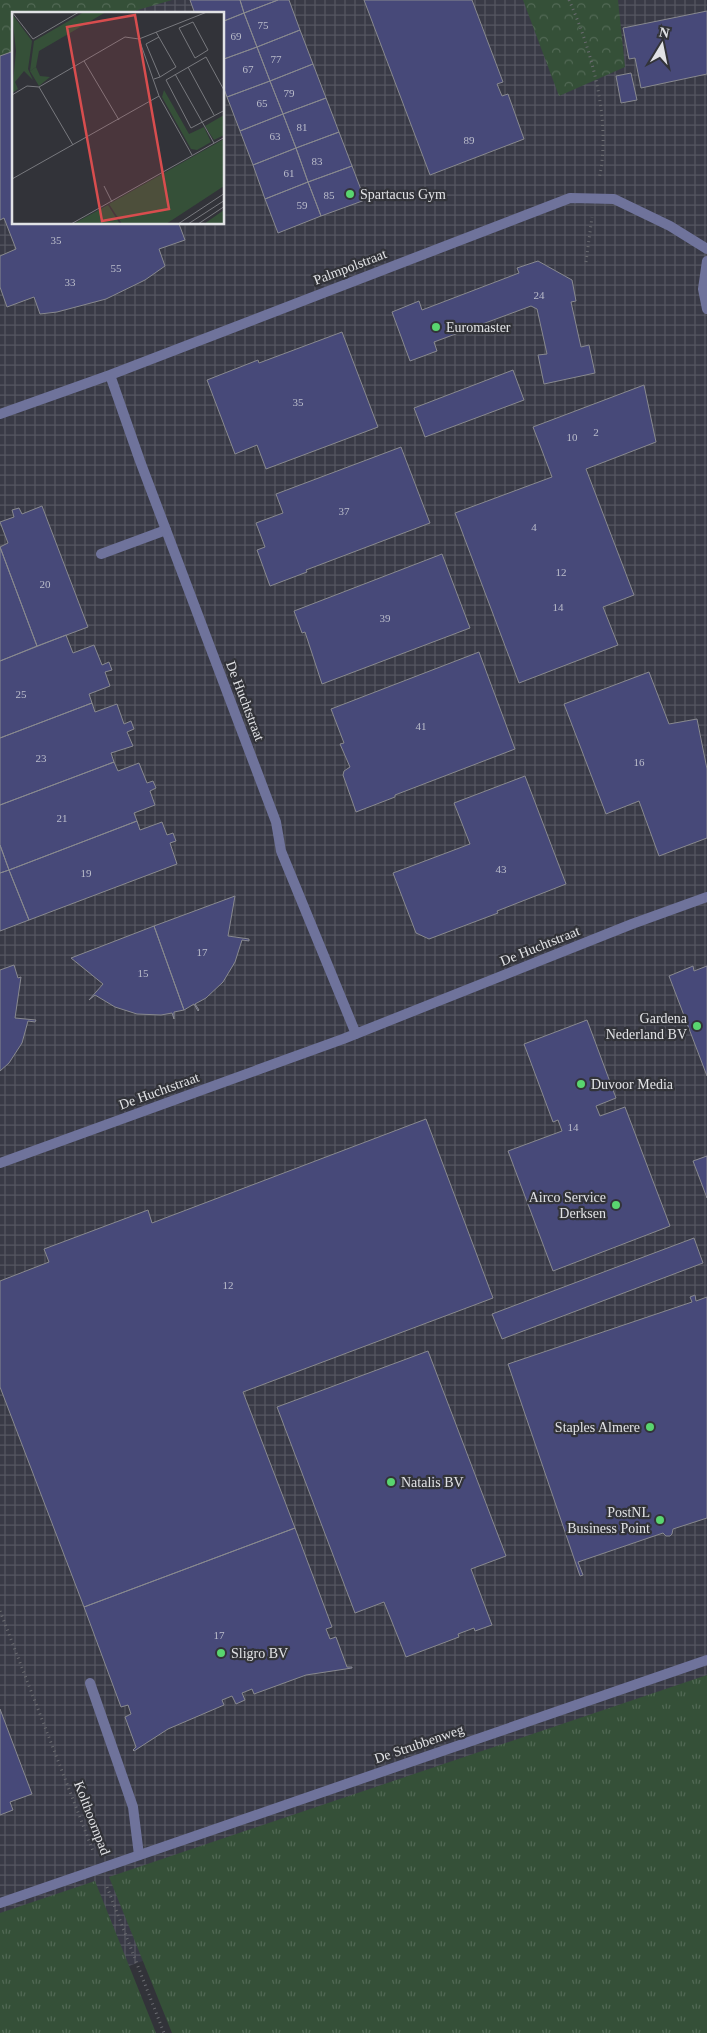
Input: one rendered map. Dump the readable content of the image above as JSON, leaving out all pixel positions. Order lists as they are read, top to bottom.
{
  "streets": {
    "street": ["Palmpolstraat", "De Huchtstraat", "De Strubbenweg"],
    "path": ["Kolthoornpad"]
  },
  "crossings": [
    ["Palmpolstraat", "De Huchtstraat"],
    ["De Strubbenweg", "Kolthoornpad"]
  ],
  "places": [
    "Spartacus Gym",
    "Euromaster",
    "Gardena Nederland BV",
    "Duvoor Media",
    "Airco Service Derksen",
    "Staples Almere",
    "Natalis BV",
    "PostNL Business Point",
    "Sligro BV"
  ],
  "house_numbers": [
    "75",
    "69",
    "77",
    "67",
    "79",
    "65",
    "81",
    "63",
    "89",
    "83",
    "61",
    "85",
    "59",
    "35",
    "55",
    "33",
    "24",
    "35",
    "2",
    "10",
    "37",
    "4",
    "12",
    "20",
    "14",
    "39",
    "25",
    "41",
    "23",
    "16",
    "21",
    "43",
    "19",
    "17",
    "15",
    "14",
    "12",
    "17"
  ],
  "north": "top"
}
